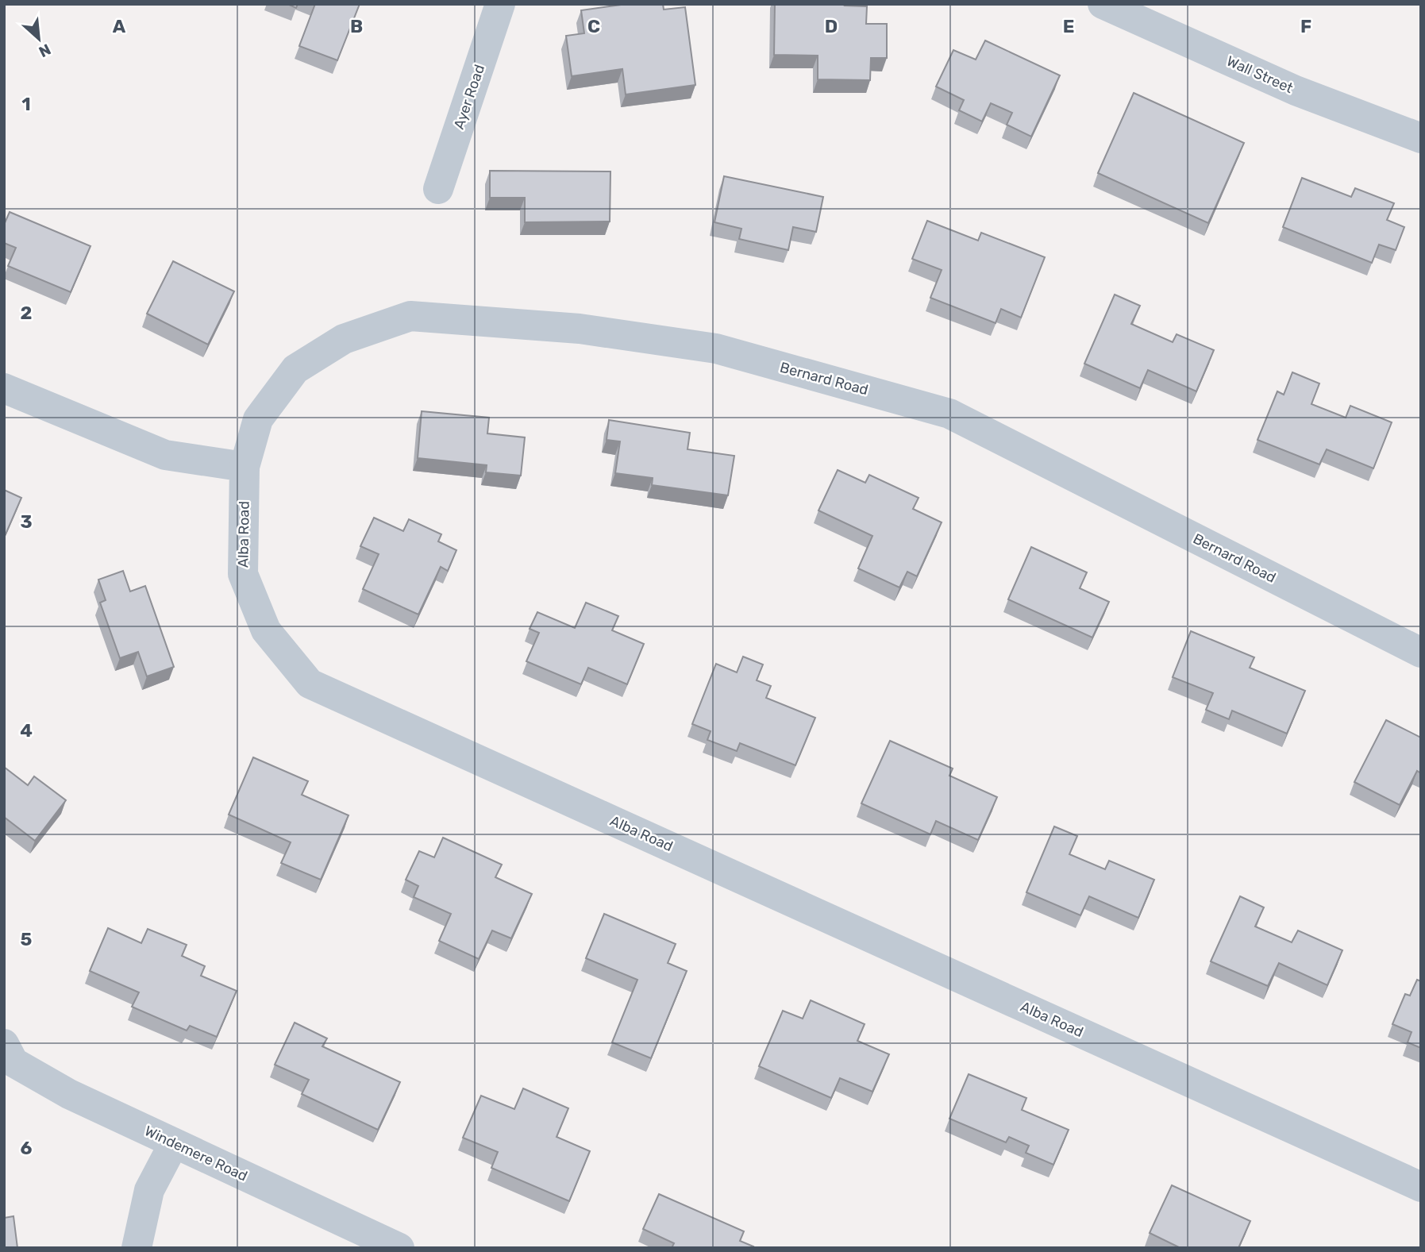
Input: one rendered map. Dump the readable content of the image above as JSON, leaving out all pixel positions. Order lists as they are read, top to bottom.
{
  "streets": {
    "street": [
      "Wall Street",
      "Ayer Road",
      "Bernard Road",
      "Alba Road",
      "Windemere Road"
    ]
  },
  "crossings": [
    ["Bernard Road", "Alba Road"]
  ],
  "north": "bottom right",
  "grid": {
    "columns": [
      "A",
      "B",
      "C",
      "D",
      "E",
      "F"
    ],
    "rows": [
      "1",
      "2",
      "3",
      "4",
      "5",
      "6"
    ]
  }
}
